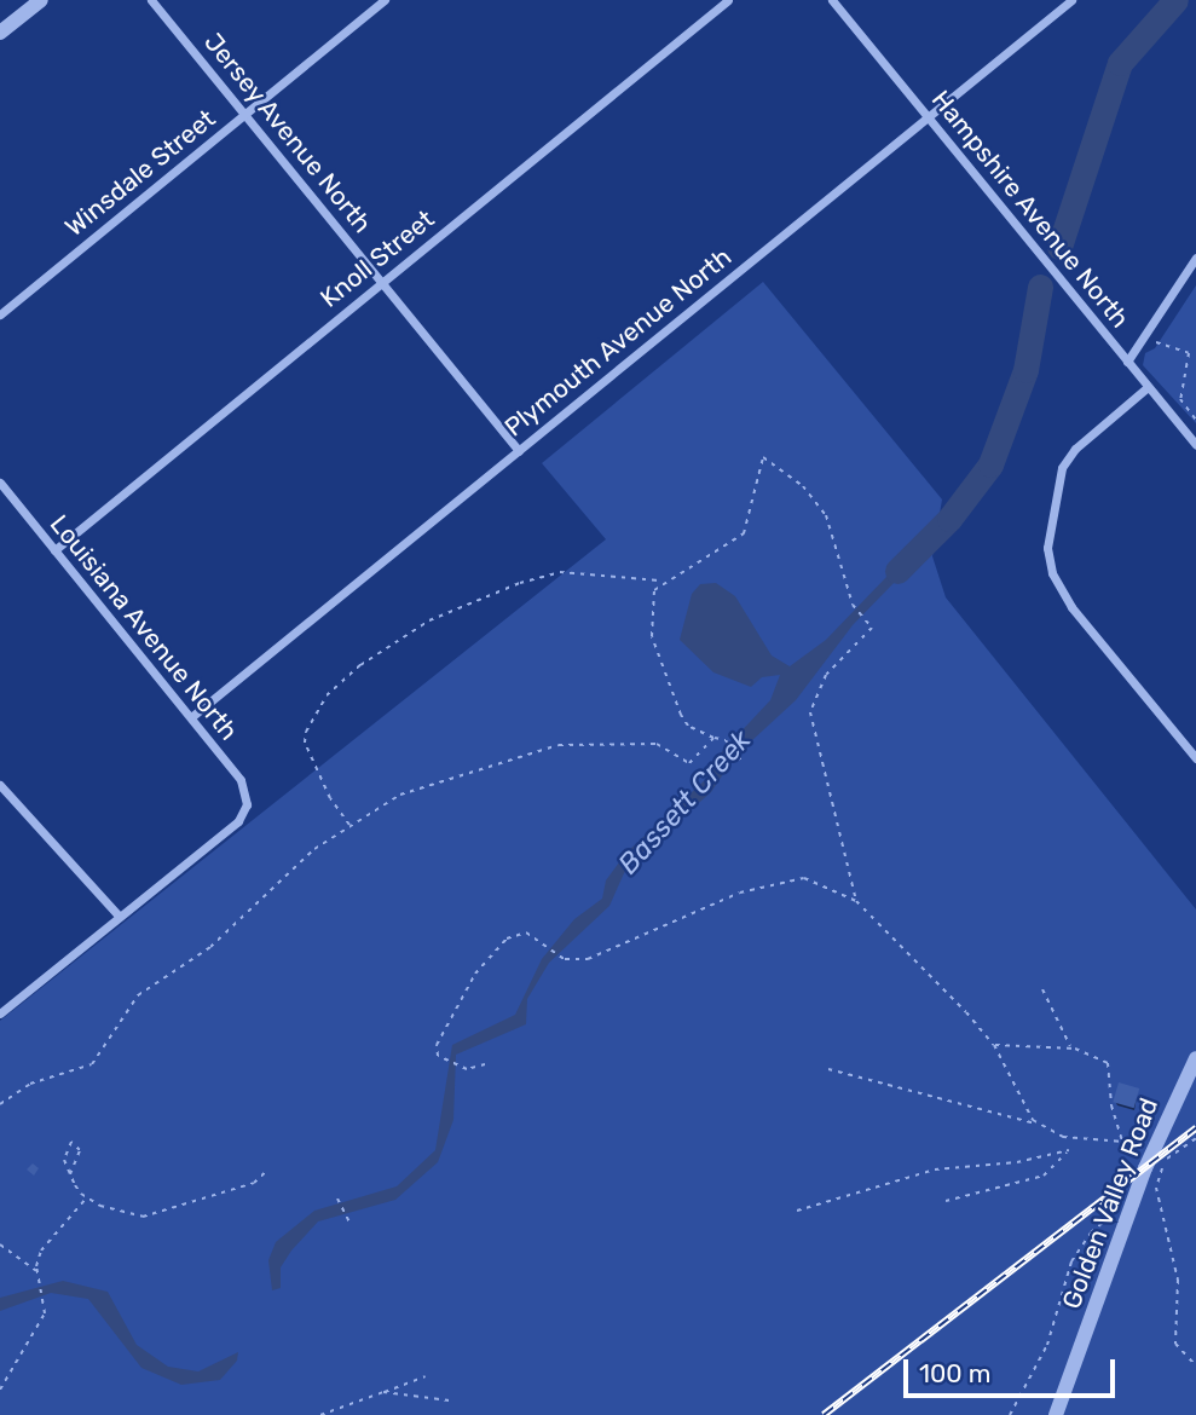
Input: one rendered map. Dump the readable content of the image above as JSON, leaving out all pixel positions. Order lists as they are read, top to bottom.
{
  "streets": {
    "street": [
      "Jersey Avenue North",
      "Winsdale Street",
      "Hampshire Avenue North",
      "Knoll Street",
      "Plymouth Avenue North",
      "Louisiana Avenue North",
      "Golden Valley Road"
    ]
  },
  "crossings": [
    ["Jersey Avenue North", "Winsdale Street"],
    ["Jersey Avenue North", "Knoll Street"],
    ["Jersey Avenue North", "Plymouth Avenue North"],
    ["Hampshire Avenue North", "Plymouth Avenue North"],
    ["Knoll Street", "Louisiana Avenue North"],
    ["Plymouth Avenue North", "Louisiana Avenue North"]
  ],
  "water": ["Bassett Creek"],
  "scale_bar": "100 m"
}
